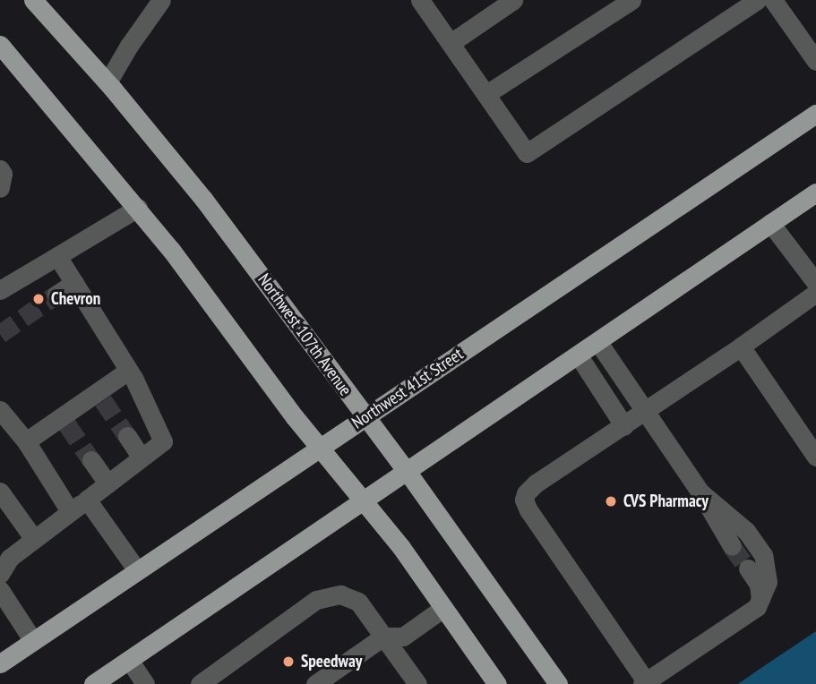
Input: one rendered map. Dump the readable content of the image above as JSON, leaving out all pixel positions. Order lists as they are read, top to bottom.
{
  "streets": {
    "main road": ["Northwest 107th Avenue", "Northwest 41st Street"]
  },
  "crossings": [
    ["Northwest 107th Avenue", "Northwest 41st Street"]
  ],
  "places": ["Chevron", "CVS Pharmacy", "Speedway"]
}
